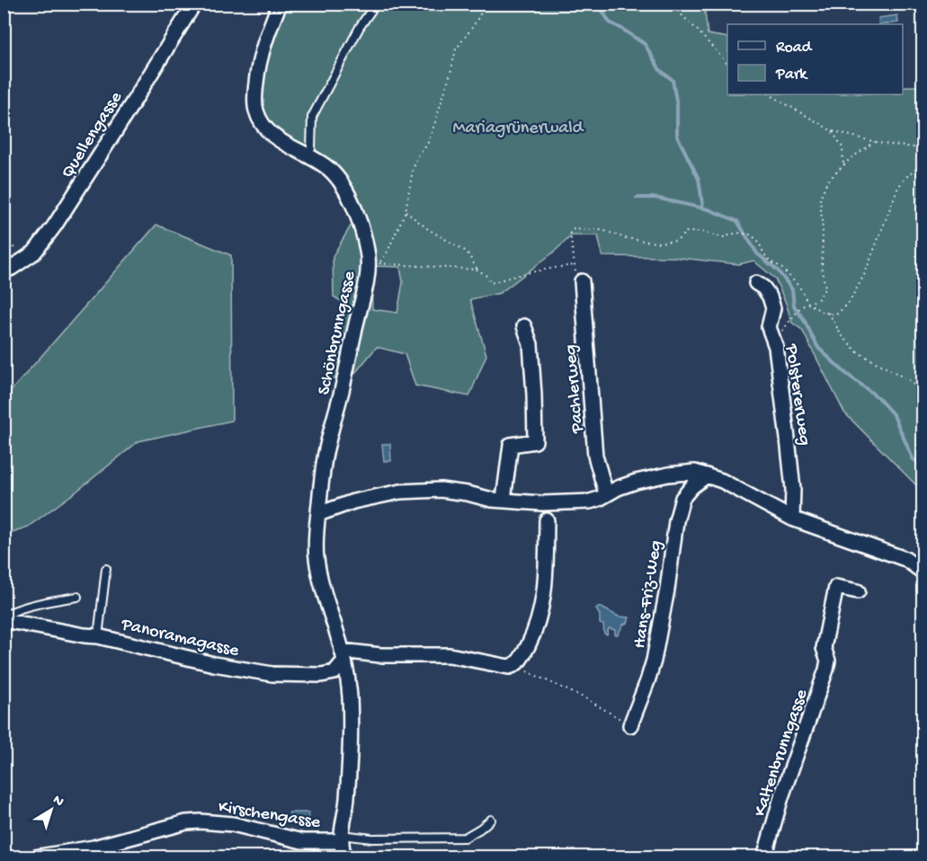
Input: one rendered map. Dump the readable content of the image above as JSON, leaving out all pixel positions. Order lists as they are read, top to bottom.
{
  "streets": {
    "street": [
      "Quellengasse",
      "Schönbrunngasse",
      "Pachlerweg",
      "Polstererweg",
      "Hans-Friz-Weg",
      "Panoramagasse",
      "Kaltenbrunngasse",
      "Kirschengasse"
    ]
  },
  "crossings": [
    ["Schönbrunngasse", "Panoramagasse"],
    ["Schönbrunngasse", "Kirschengasse"]
  ],
  "parks": ["Mariagrünerwald"],
  "legend": ["Road", "Park"],
  "north": "top right"
}
